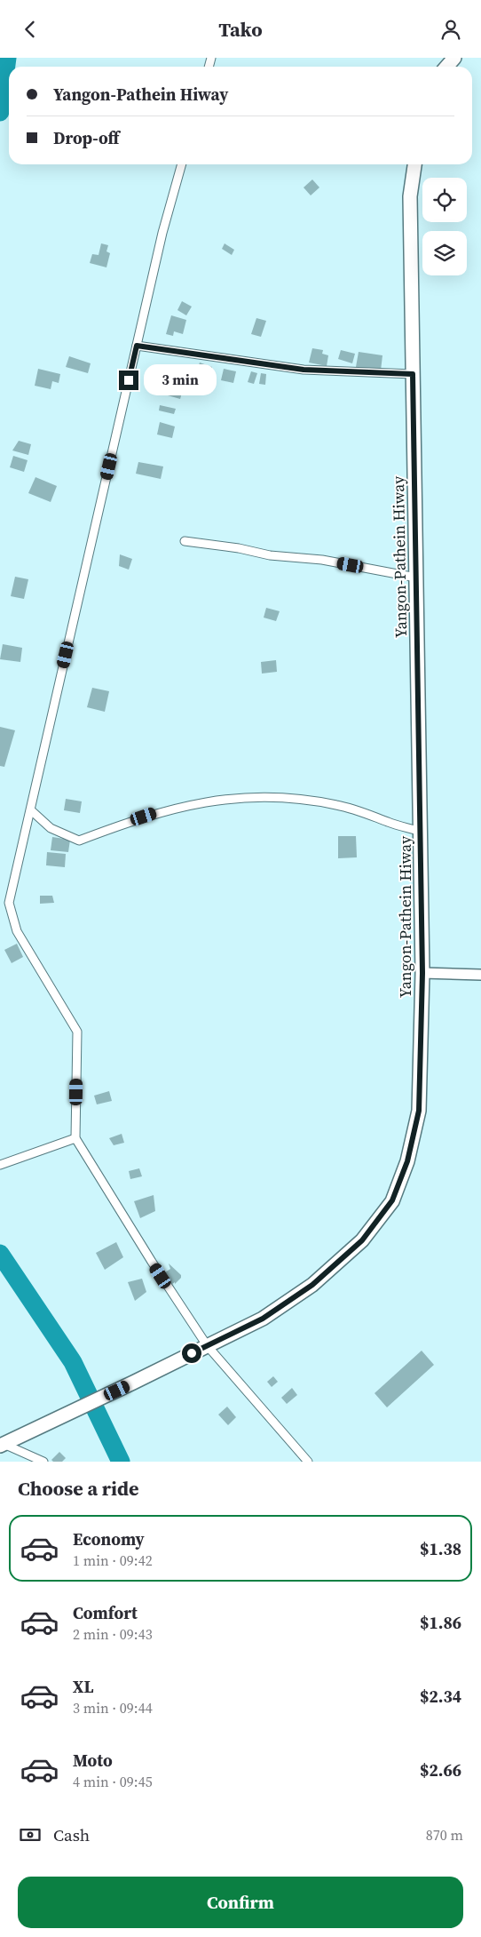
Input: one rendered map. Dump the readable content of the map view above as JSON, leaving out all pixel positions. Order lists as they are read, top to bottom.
{
  "streets": {
    "highway": ["Yangon-Pathein Hiway"]
  },
  "page": {
    "header": "Tako",
    "banner": ["Yangon-Pathein Hiway", "Drop-off"],
    "bubble": "3 min",
    "heading": "Choose a ride",
    "list": [
      {
        "name": "Economy",
        "note": "1 min · 09:42",
        "value": "$1.38"
      },
      {
        "name": "Comfort",
        "note": "2 min · 09:43",
        "value": "$1.86"
      },
      {
        "name": "XL",
        "note": "3 min · 09:44",
        "value": "$2.34"
      },
      {
        "name": "Moto",
        "note": "4 min · 09:45",
        "value": "$2.66"
      }
    ],
    "pay": ["Cash", "870 m"],
    "buttons": "Confirm"
  }
}
